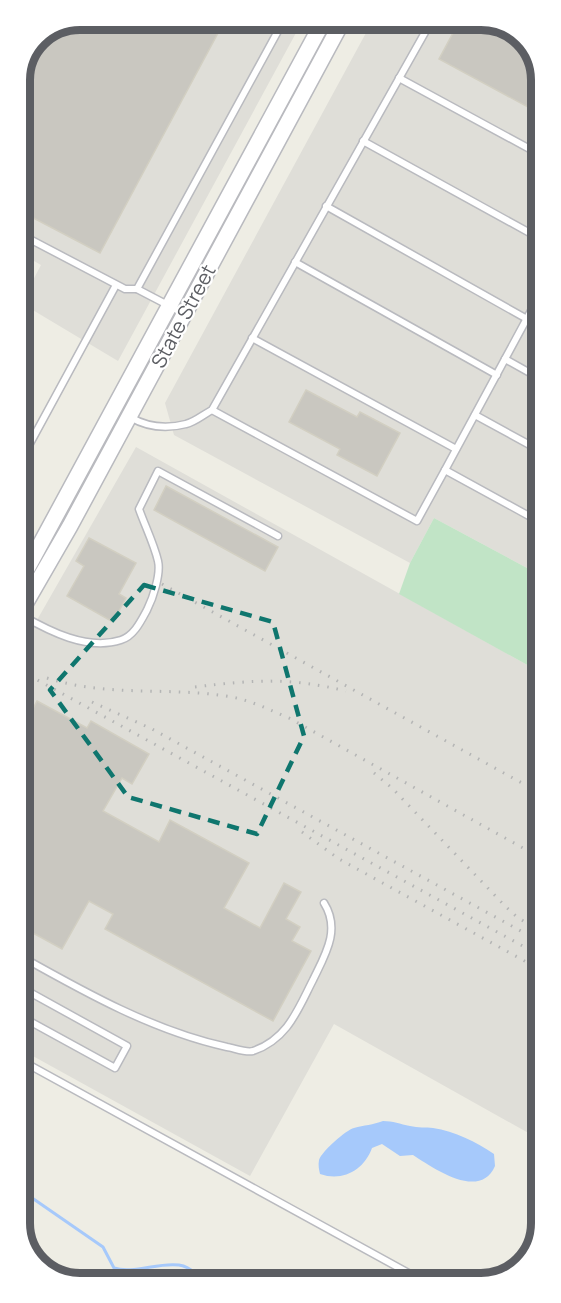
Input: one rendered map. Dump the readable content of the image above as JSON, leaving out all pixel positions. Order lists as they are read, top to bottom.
{
  "streets": {
    "street": ["State Street"]
  }
}
